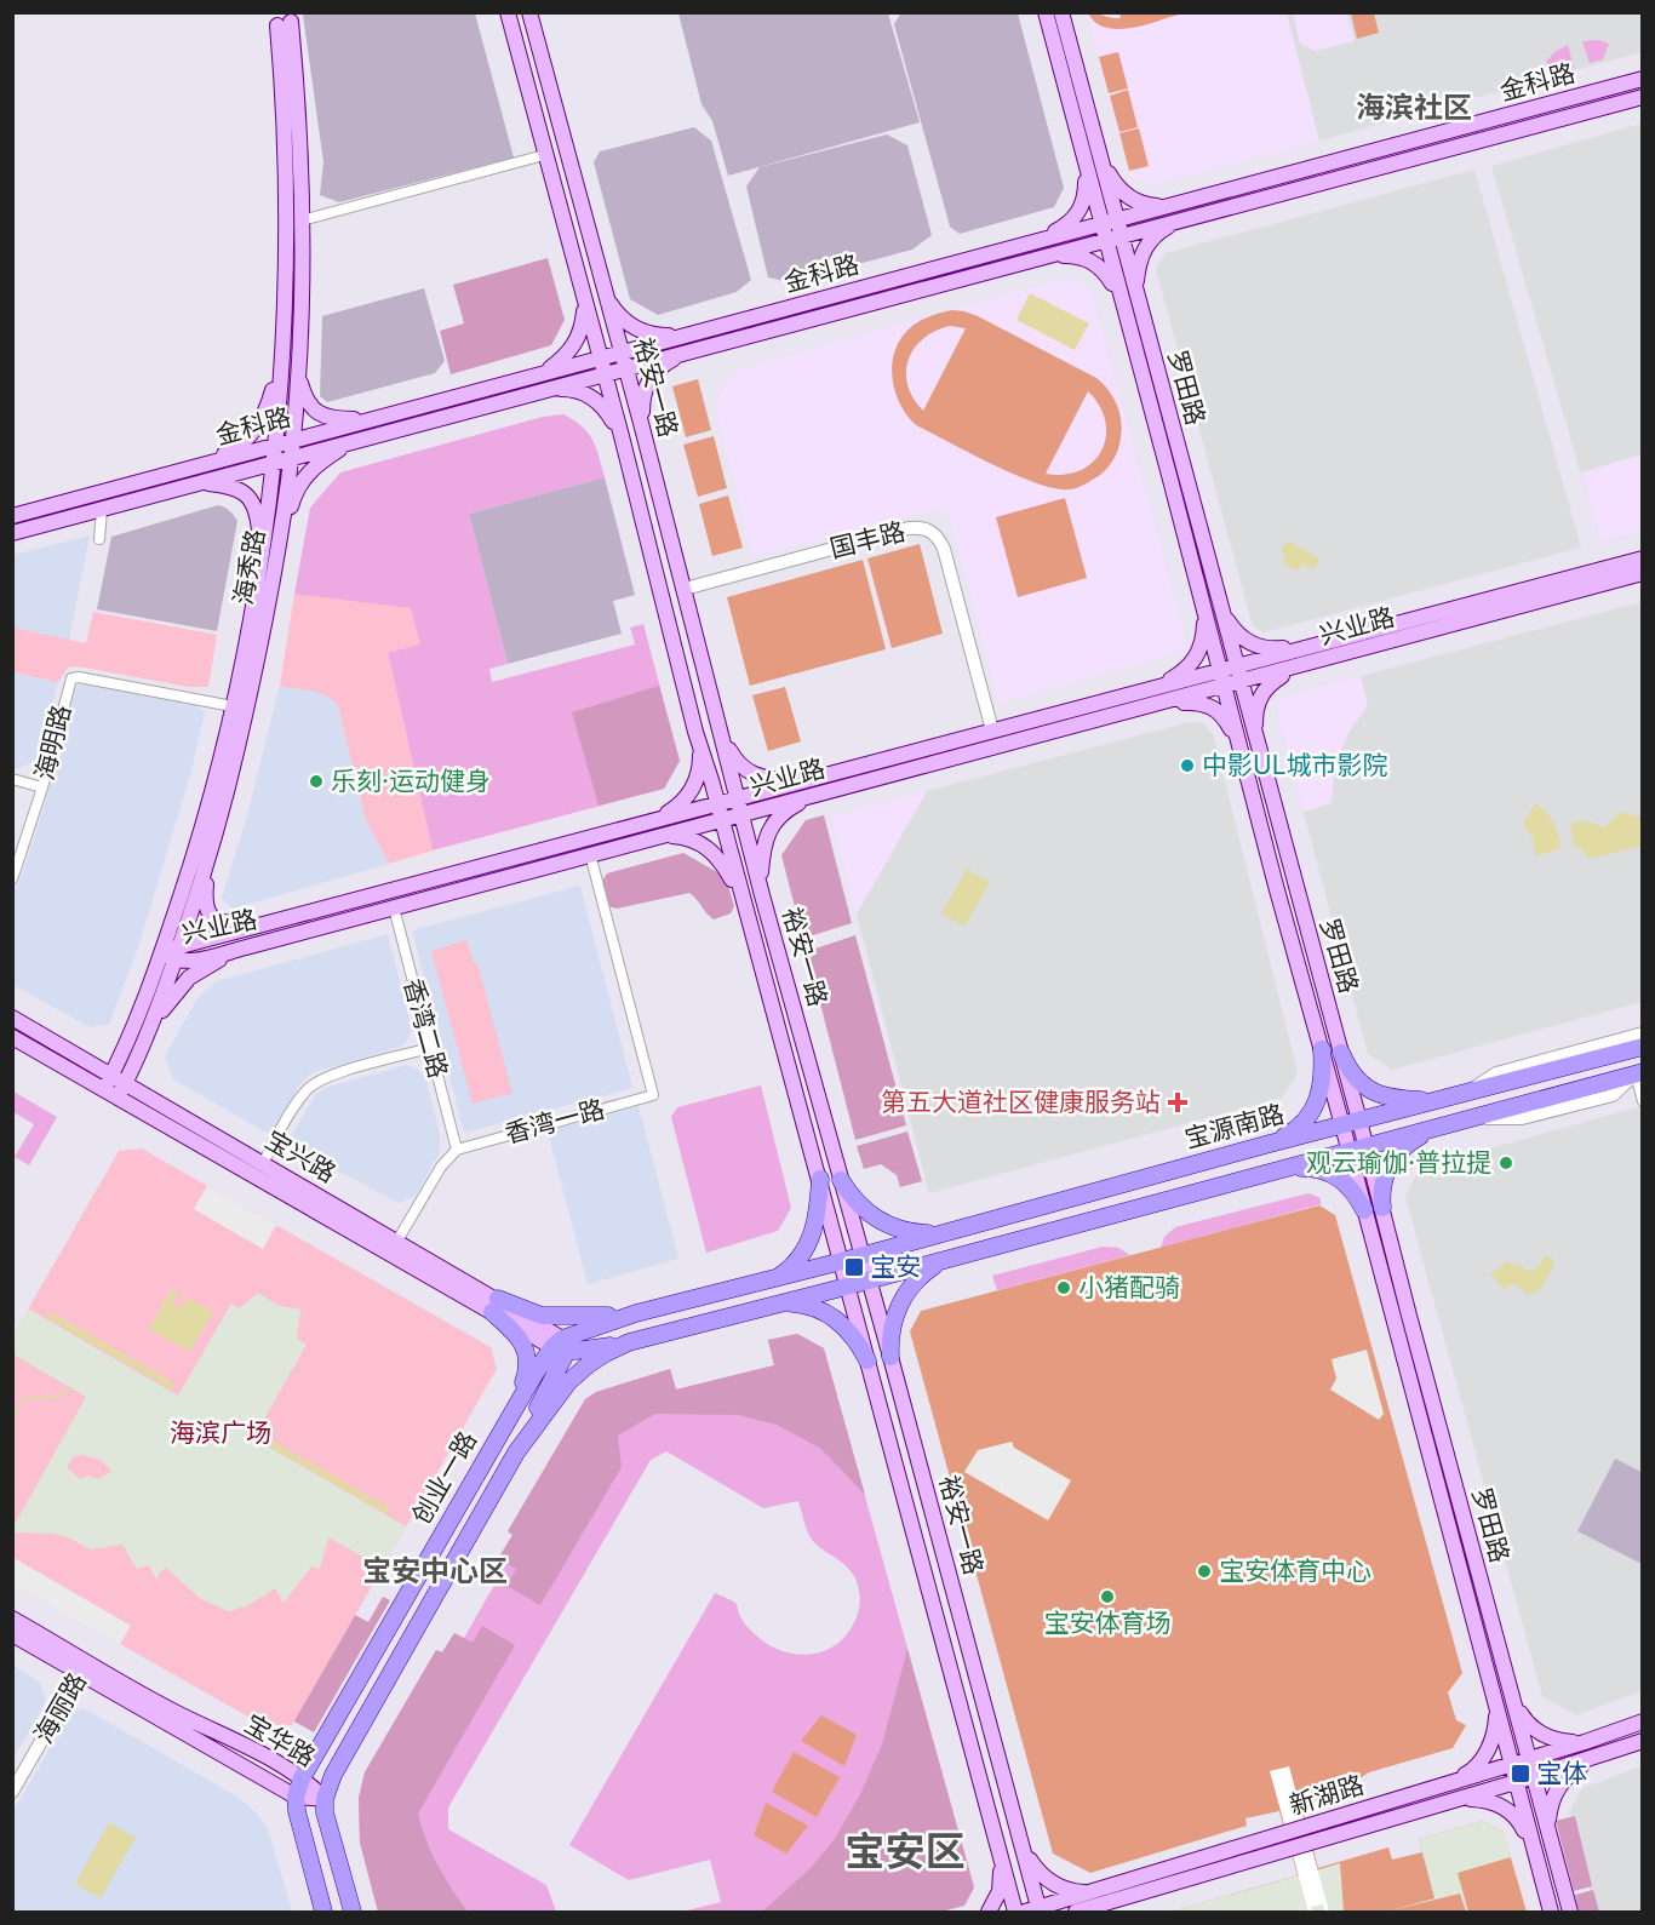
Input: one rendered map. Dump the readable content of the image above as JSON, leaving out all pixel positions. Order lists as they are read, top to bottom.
{
  "streets": {
    "main road": [
      "金科路",
      "裕安一路",
      "罗田路",
      "海秀路",
      "兴业路",
      "宝源南路",
      "宝兴路",
      "创业一路",
      "宝华路",
      "新湖路"
    ],
    "street": [
      "国丰路",
      "海明路",
      "香湾二路",
      "香湾一路",
      "海丽路"
    ]
  },
  "crossings": [
    ["金科路", "裕安一路"],
    ["金科路", "罗田路"],
    ["金科路", "海秀路"],
    ["裕安一路", "国丰路"],
    ["裕安一路", "兴业路"],
    ["裕安一路", "宝源南路"],
    ["裕安一路", "创业一路"],
    ["裕安一路", "新湖路"],
    ["罗田路", "兴业路"],
    ["罗田路", "宝源南路"],
    ["罗田路", "新湖路"],
    ["国丰路", "兴业路"],
    ["海秀路", "兴业路"],
    ["海秀路", "海明路"],
    ["海秀路", "宝兴路"],
    ["兴业路", "香湾二路"],
    ["兴业路", "香湾一路"],
    ["香湾二路", "香湾一路"],
    ["宝源南路", "创业一路"],
    ["宝兴路", "创业一路"],
    ["创业一路", "宝华路"],
    ["海丽路", "宝华路"]
  ],
  "districts": ["海滨社区", "宝安中心区", "宝安区"],
  "parks": ["海滨广场"],
  "places": {
    "other": [
      "中影UL城市影院",
      "乐刻·运动健身",
      "观云瑜伽·普拉提",
      "小猪配骑",
      "宝安体育中心",
      "宝安体育场"
    ],
    "health": ["第五大道社区健康服务站"],
    "transit": ["宝安", "宝体"]
  }
}
